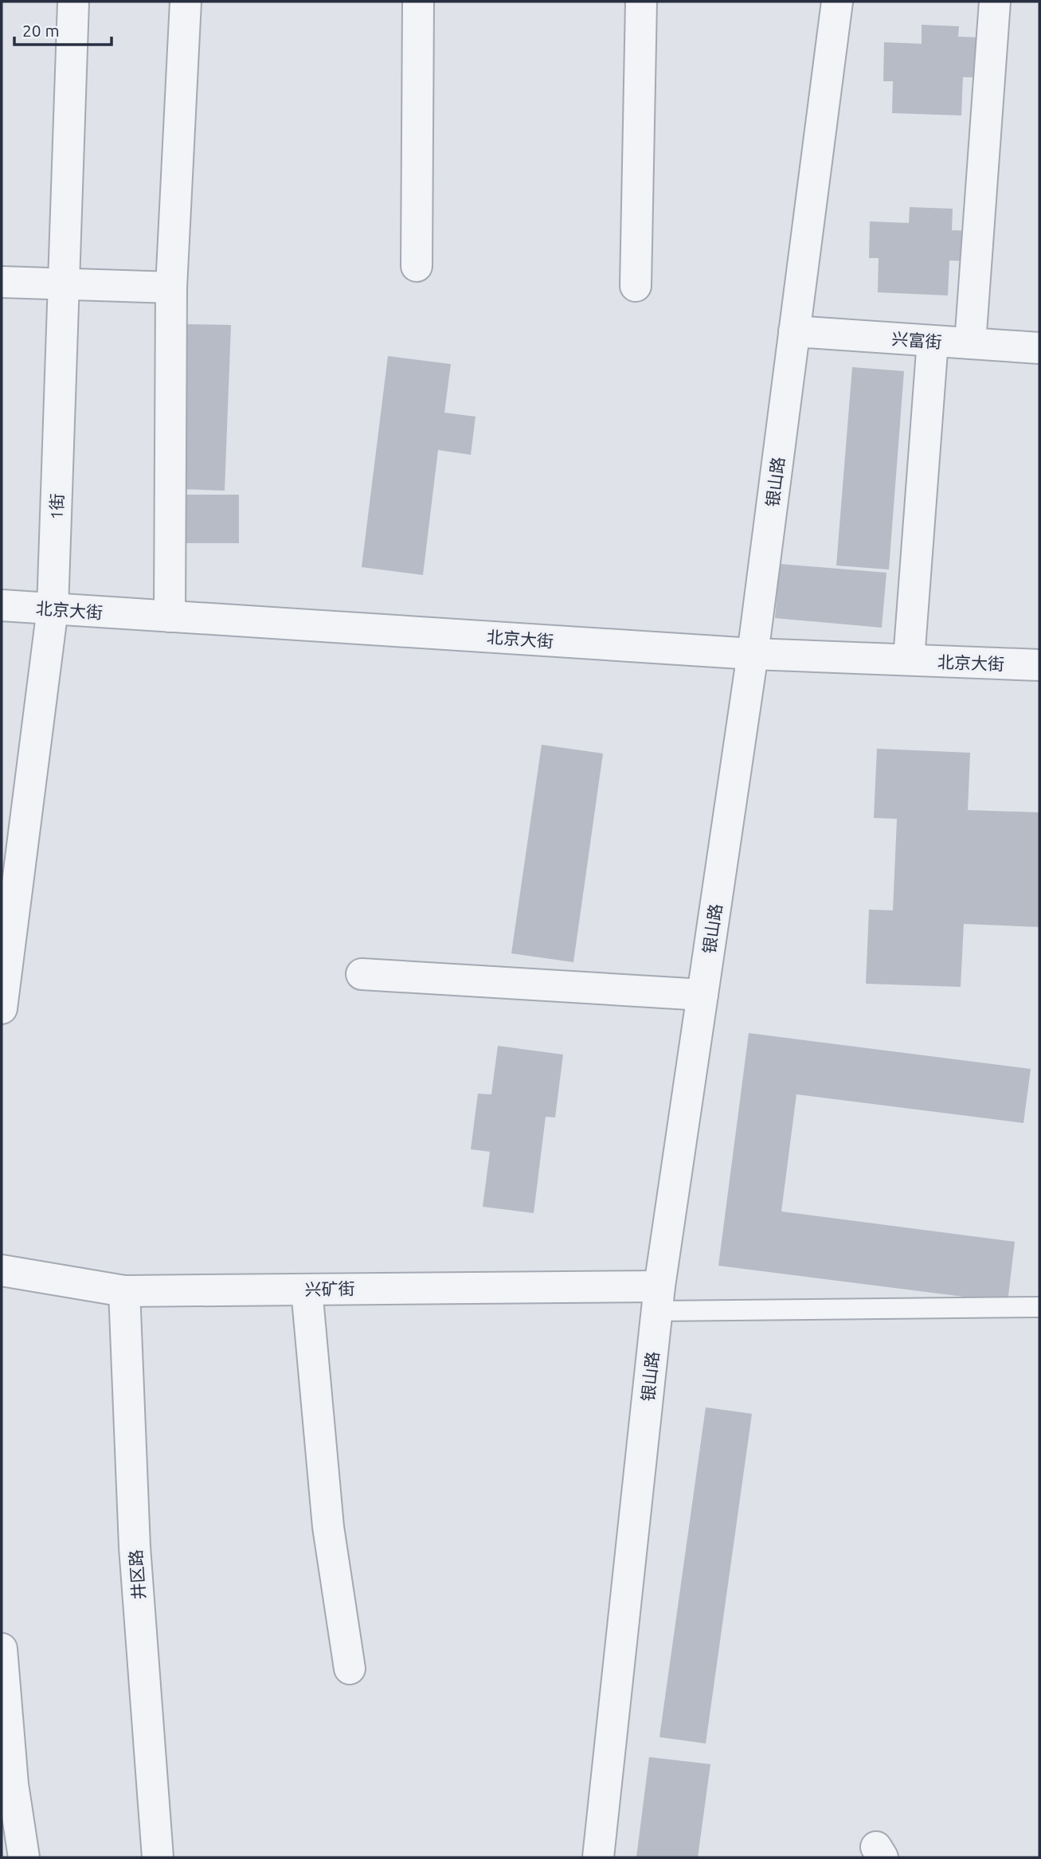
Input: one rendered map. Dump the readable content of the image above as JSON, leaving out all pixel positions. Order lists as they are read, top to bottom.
{
  "streets": {
    "street": [
      "兴富街",
      "银山路",
      "1街",
      "北京大街",
      "兴矿街",
      "井区路"
    ]
  },
  "crossings": [
    ["兴富街", "银山路"],
    ["银山路", "北京大街"],
    ["银山路", "兴矿街"],
    ["1街", "北京大街"],
    ["兴矿街", "井区路"]
  ],
  "scale_bar": "20 m"
}
